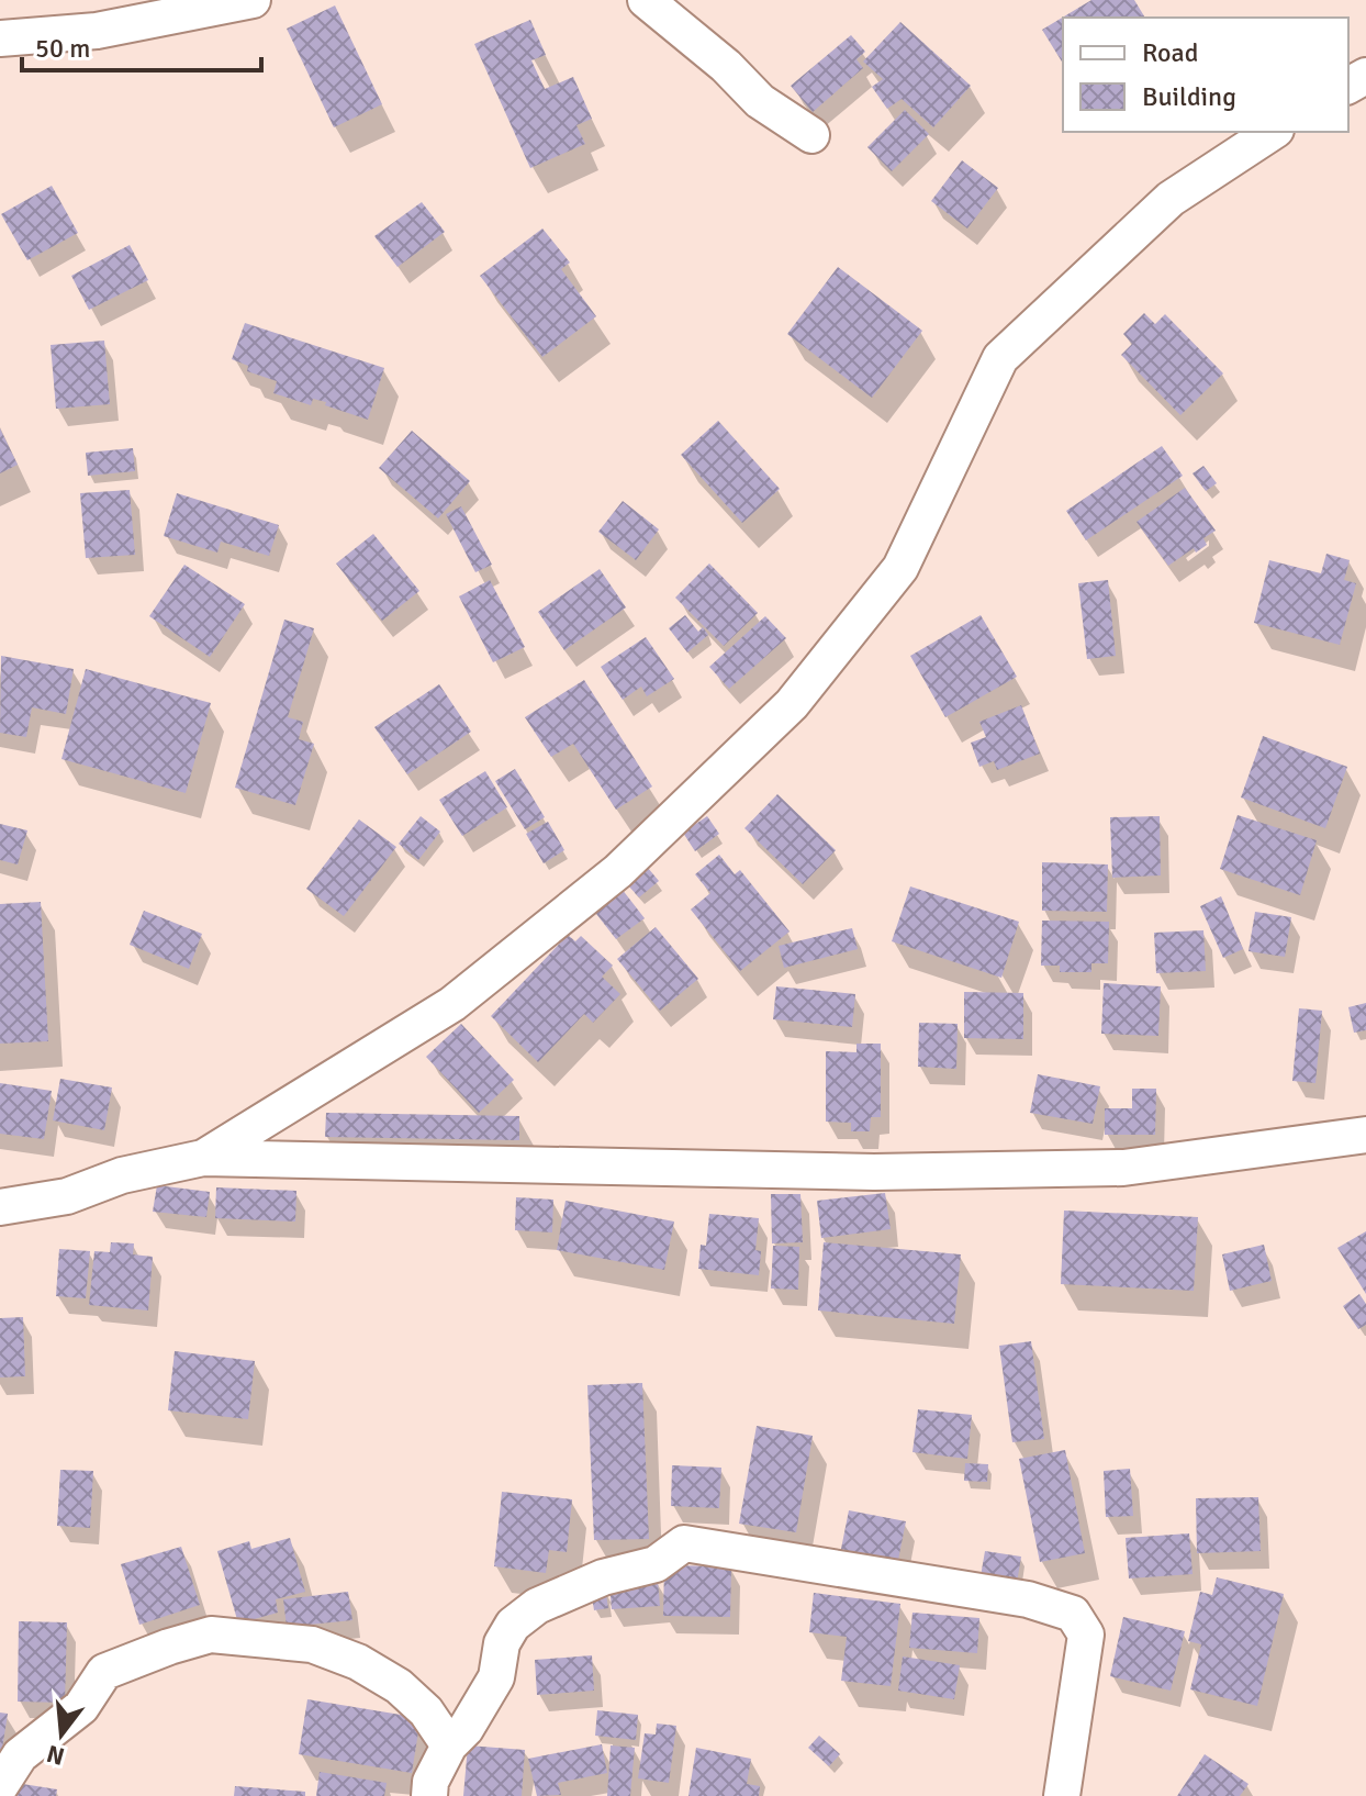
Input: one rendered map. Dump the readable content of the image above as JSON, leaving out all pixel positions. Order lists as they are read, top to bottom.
{
  "legend": ["Road", "Building"],
  "scale_bar": "50 m",
  "north": "bottom"
}
